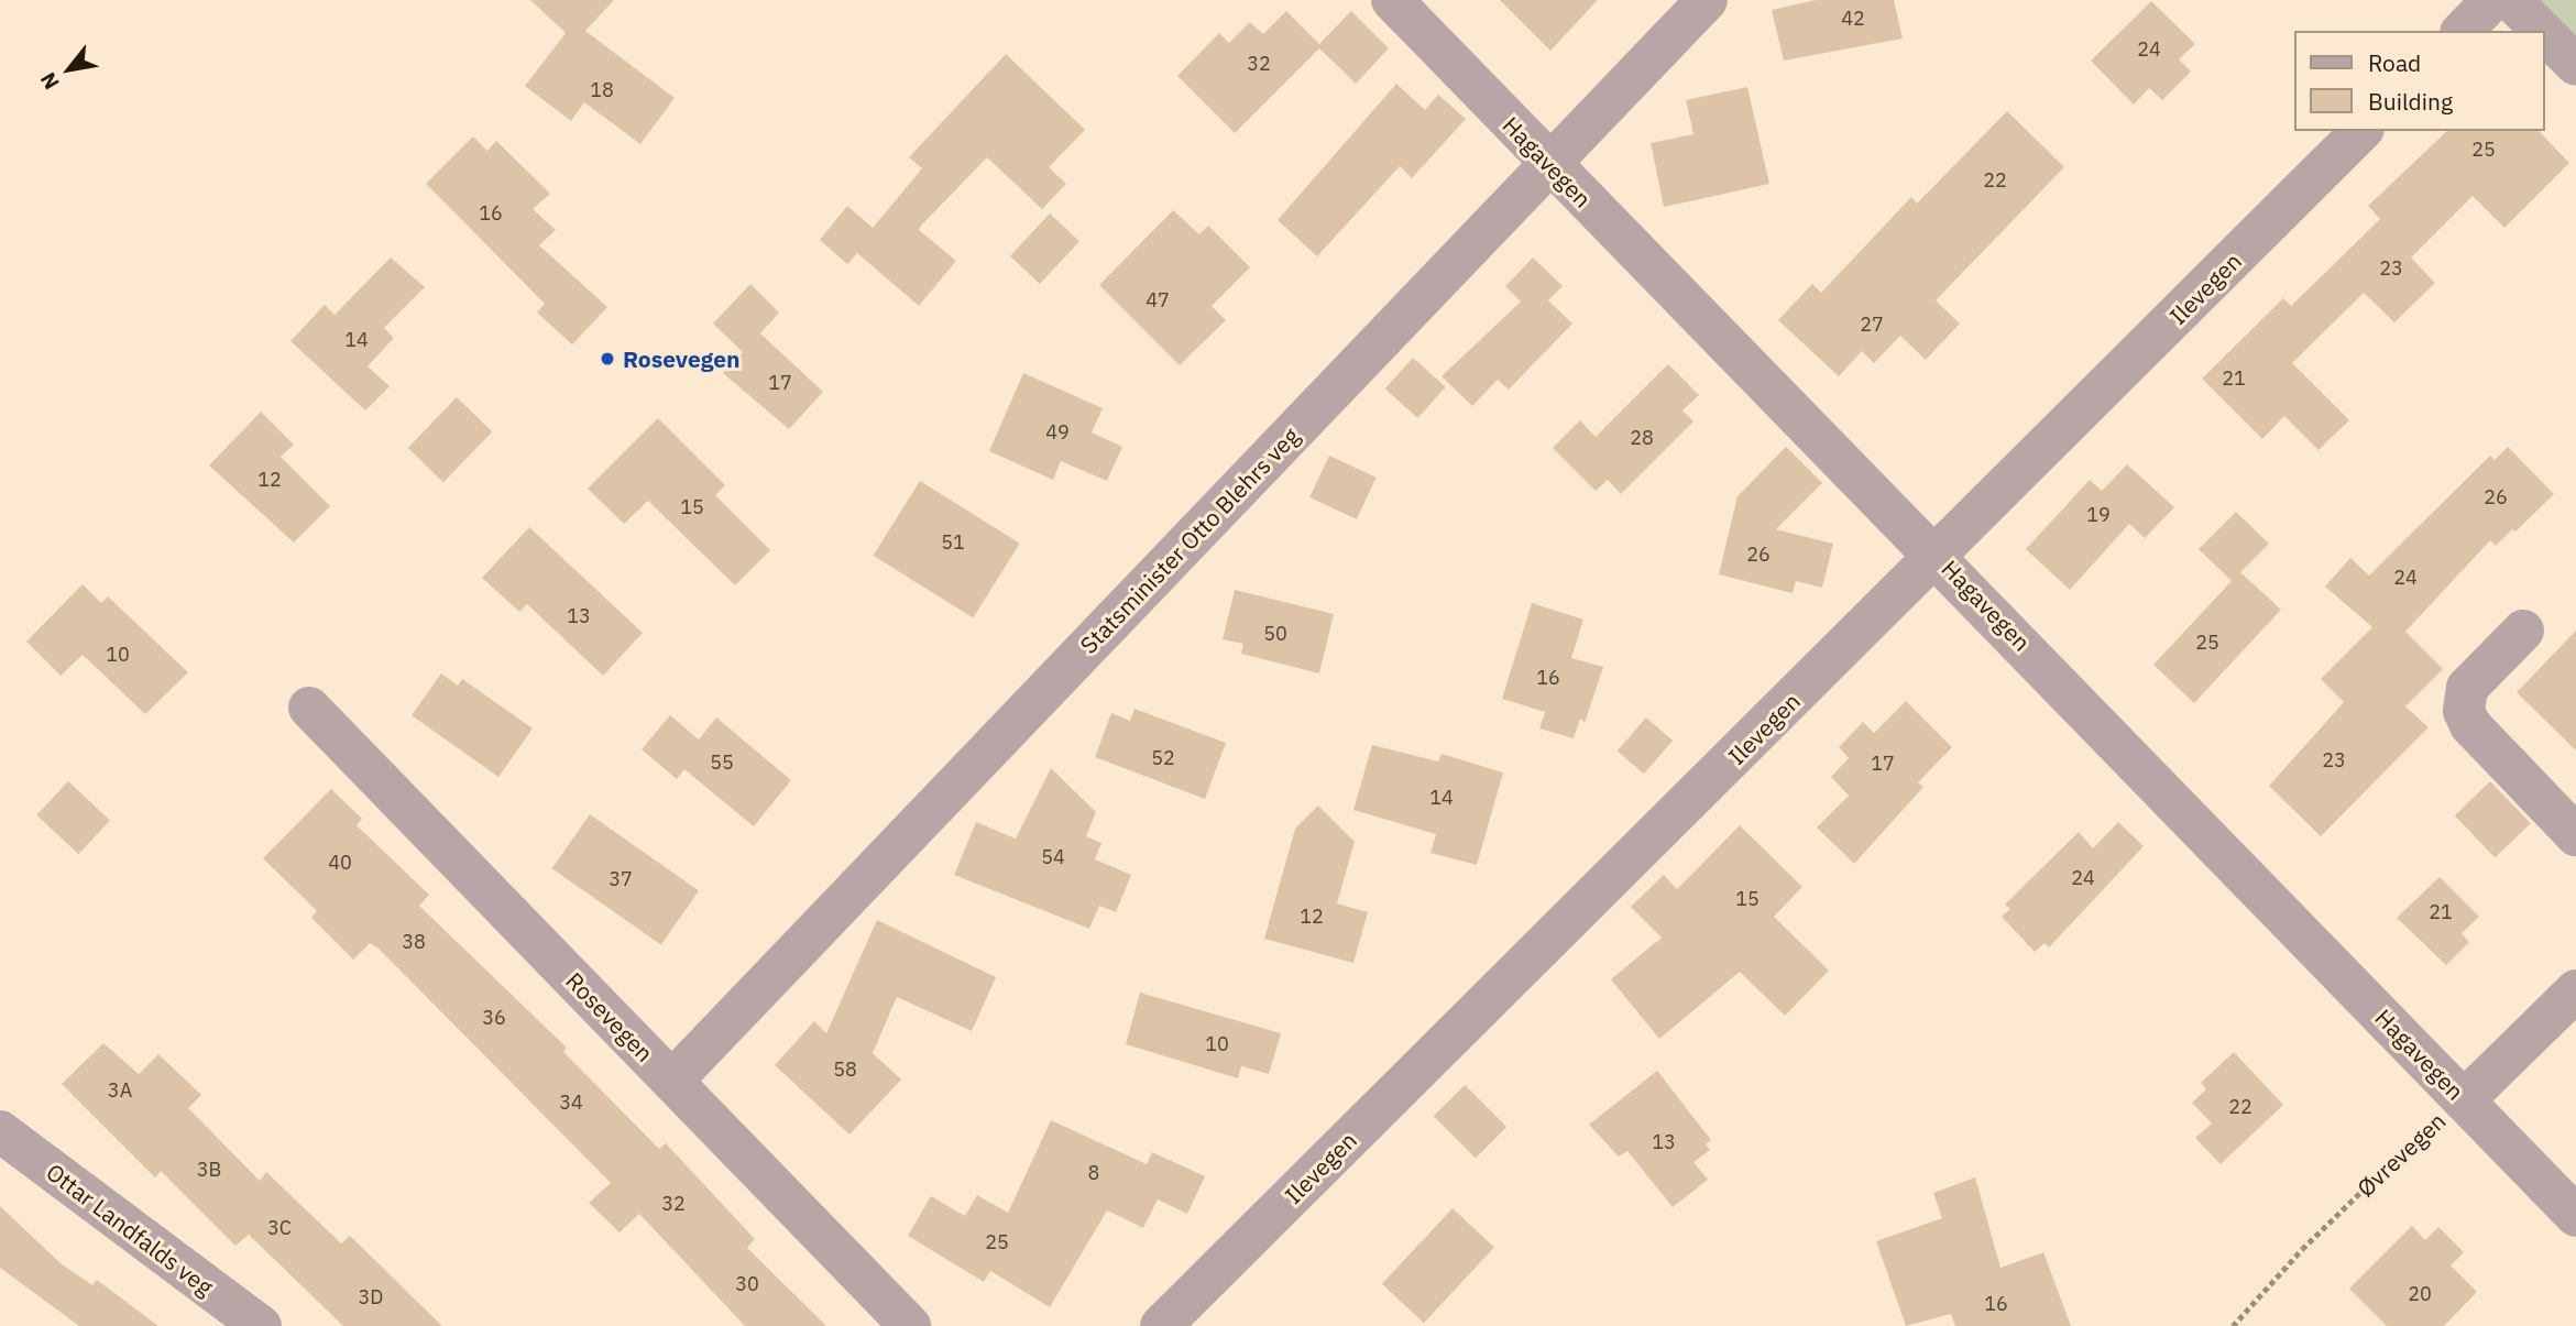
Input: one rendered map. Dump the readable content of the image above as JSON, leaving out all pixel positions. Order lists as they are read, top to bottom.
{
  "streets": {
    "street": [
      "Hagavegen",
      "Ilevegen",
      "Statsminister Otto Blehrs veg",
      "Rosevegen",
      "Øvrevegen",
      "Ottar Landfalds veg"
    ]
  },
  "crossings": [
    ["Hagavegen", "Ilevegen"],
    ["Hagavegen", "Statsminister Otto Blehrs veg"],
    ["Hagavegen", "Øvrevegen"],
    ["Statsminister Otto Blehrs veg", "Rosevegen"]
  ],
  "places": ["Rosevegen"],
  "house_numbers": [
    "42",
    "24",
    "32",
    "18",
    "25",
    "22",
    "16",
    "23",
    "47",
    "27",
    "14",
    "21",
    "17",
    "49",
    "28",
    "12",
    "26",
    "15",
    "19",
    "51",
    "26",
    "24",
    "13",
    "50",
    "25",
    "10",
    "16",
    "52",
    "23",
    "55",
    "17",
    "14",
    "54",
    "40",
    "24",
    "37",
    "15",
    "21",
    "12",
    "38",
    "36",
    "10",
    "58",
    "3A",
    "34",
    "22",
    "13",
    "3B",
    "8",
    "32",
    "3C",
    "25",
    "30",
    "20",
    "3D",
    "16"
  ],
  "legend": ["Road", "Building"],
  "north": "bottom left"
}
